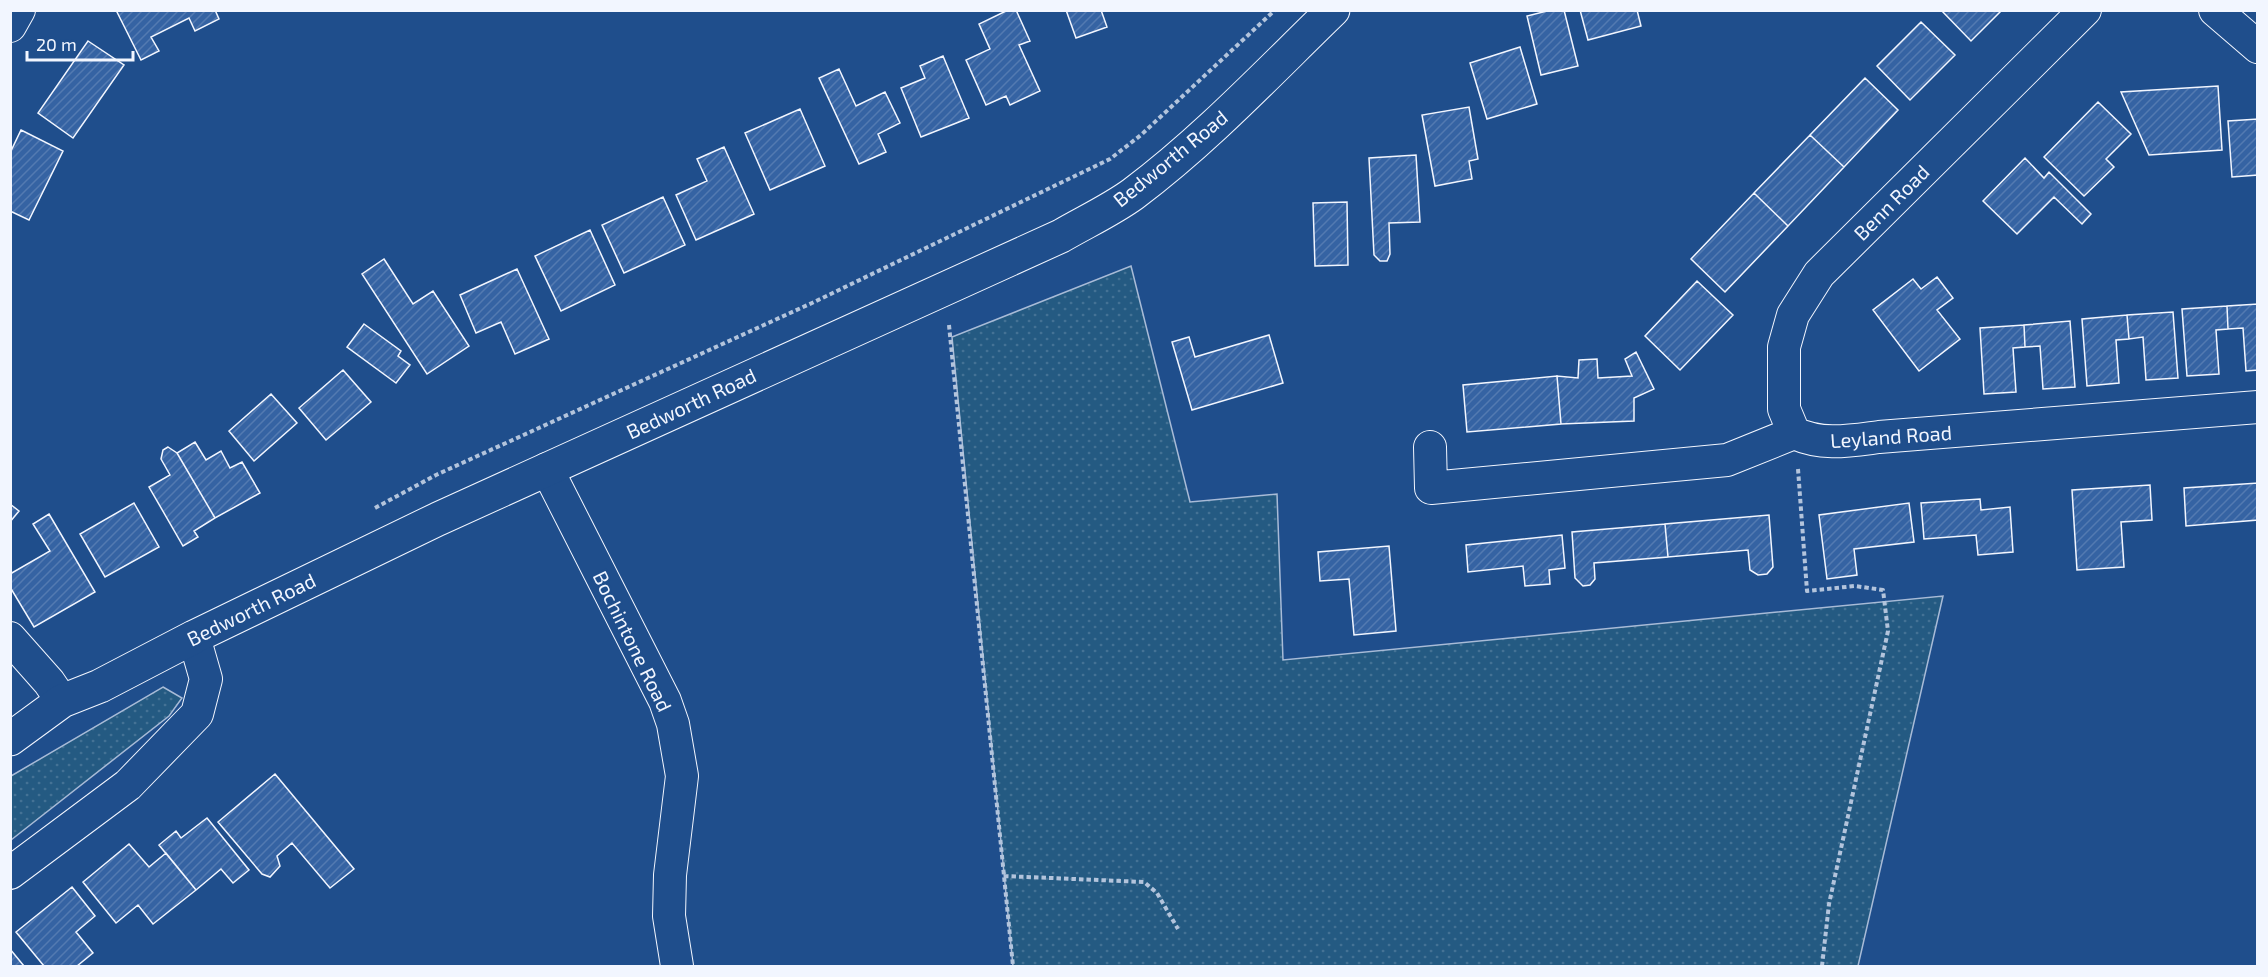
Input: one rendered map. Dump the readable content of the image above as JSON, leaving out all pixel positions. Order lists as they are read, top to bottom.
{
  "streets": {
    "main road": ["Bedworth Road"],
    "street": ["Benn Road", "Leyland Road", "Bochintone Road"]
  },
  "crossings": [
    ["Bedworth Road", "Bochintone Road"],
    ["Benn Road", "Leyland Road"]
  ],
  "scale_bar": "20 m"
}
